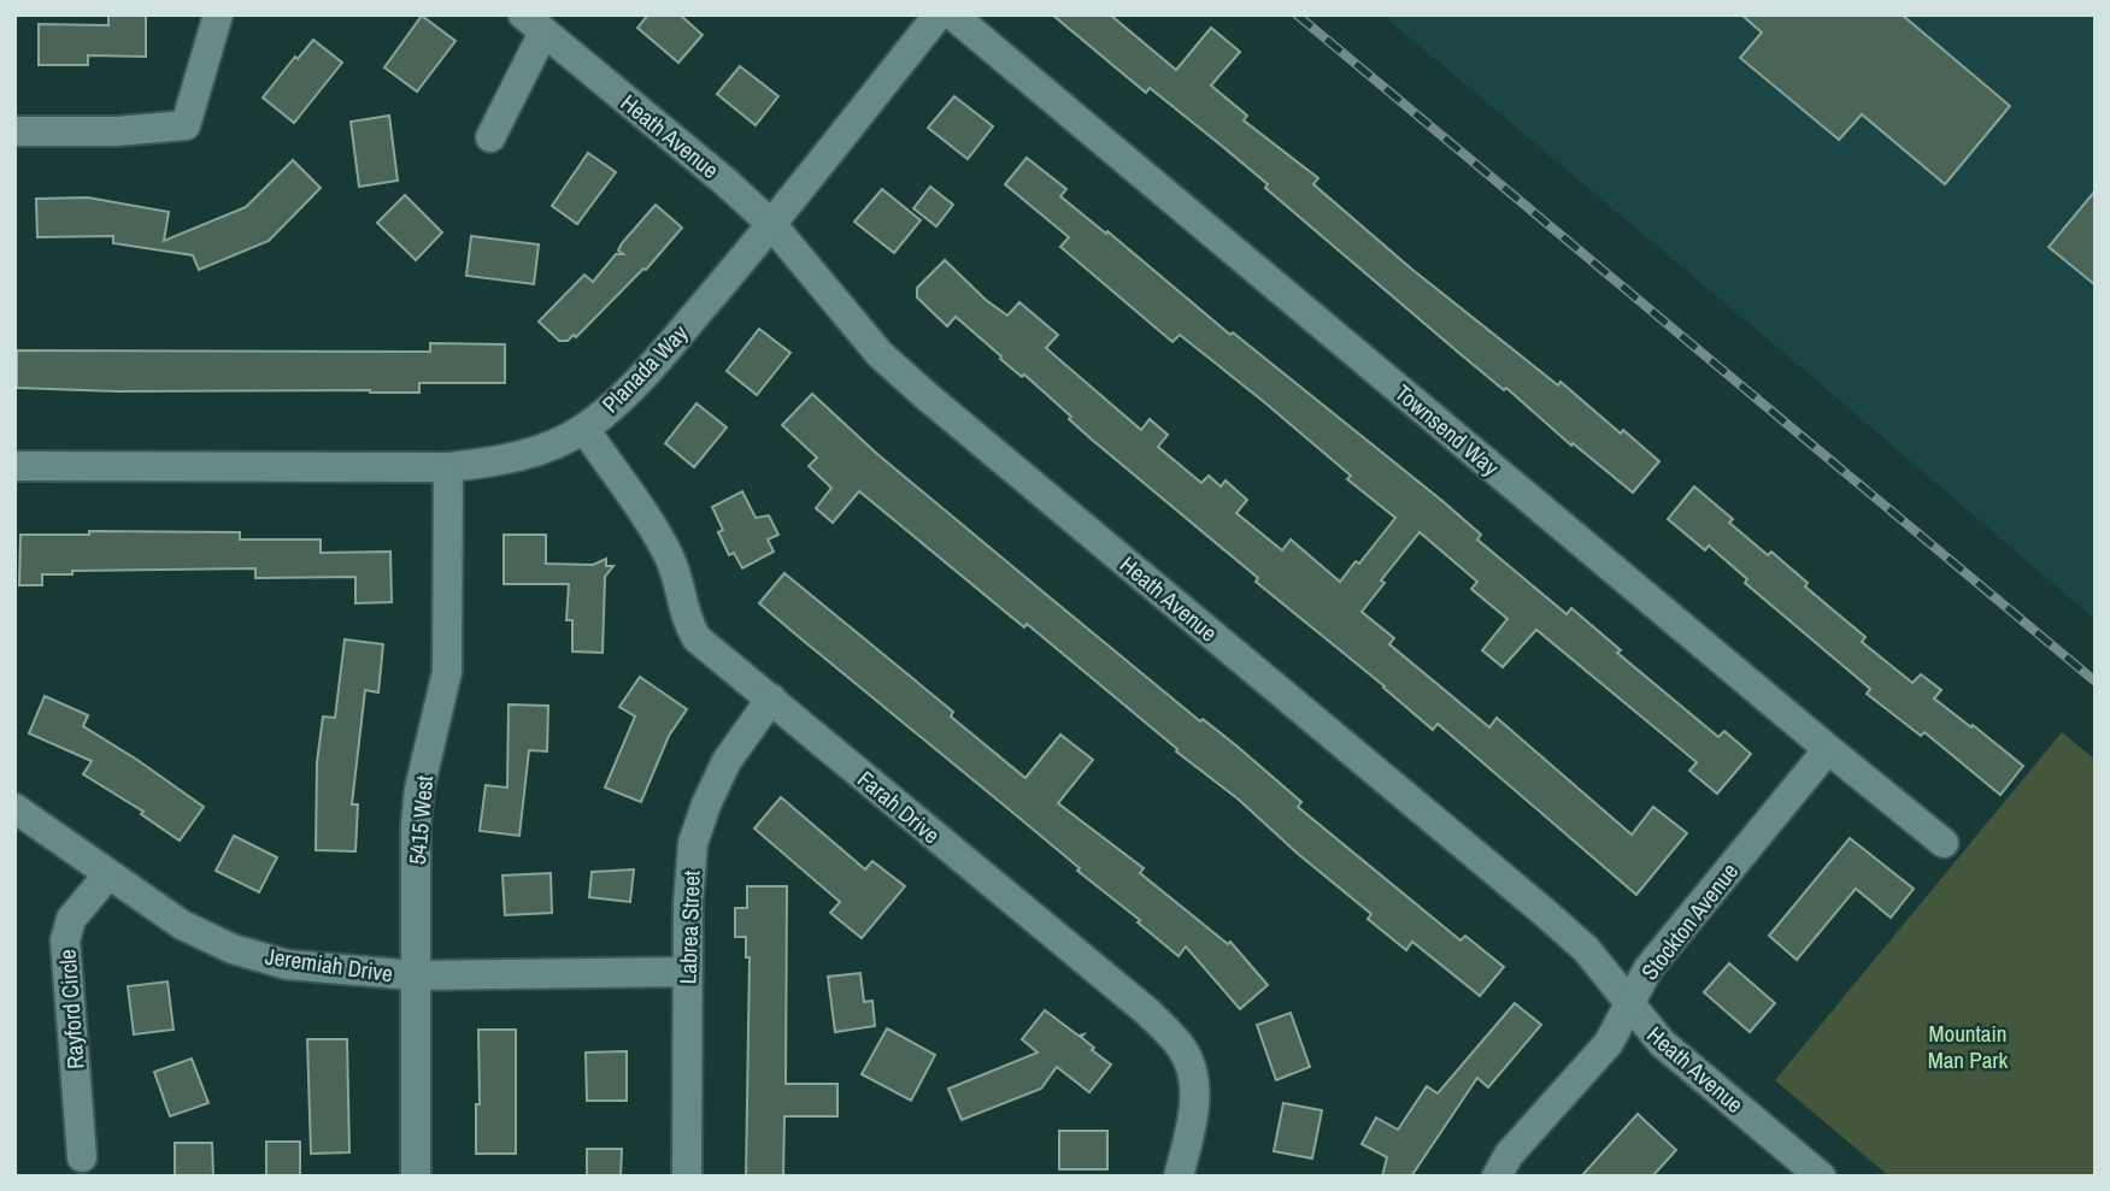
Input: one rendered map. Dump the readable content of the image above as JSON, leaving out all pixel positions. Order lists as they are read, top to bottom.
{
  "streets": {
    "street": [
      "Heath Avenue",
      "Planada Way",
      "Townsend Way",
      "Farah Drive",
      "5415 West",
      "Stockton Avenue",
      "Labrea Street",
      "Jeremiah Drive",
      "Rayford Circle"
    ]
  },
  "crossings": [
    ["Heath Avenue", "Planada Way"],
    ["Heath Avenue", "Stockton Avenue"],
    ["Planada Way", "Farah Drive"],
    ["Planada Way", "5415 West"],
    ["Townsend Way", "Stockton Avenue"],
    ["Farah Drive", "Labrea Street"],
    ["5415 West", "Jeremiah Drive"],
    ["Labrea Street", "Jeremiah Drive"],
    ["Jeremiah Drive", "Rayford Circle"]
  ],
  "parks": ["Mountain Man Park"]
}
